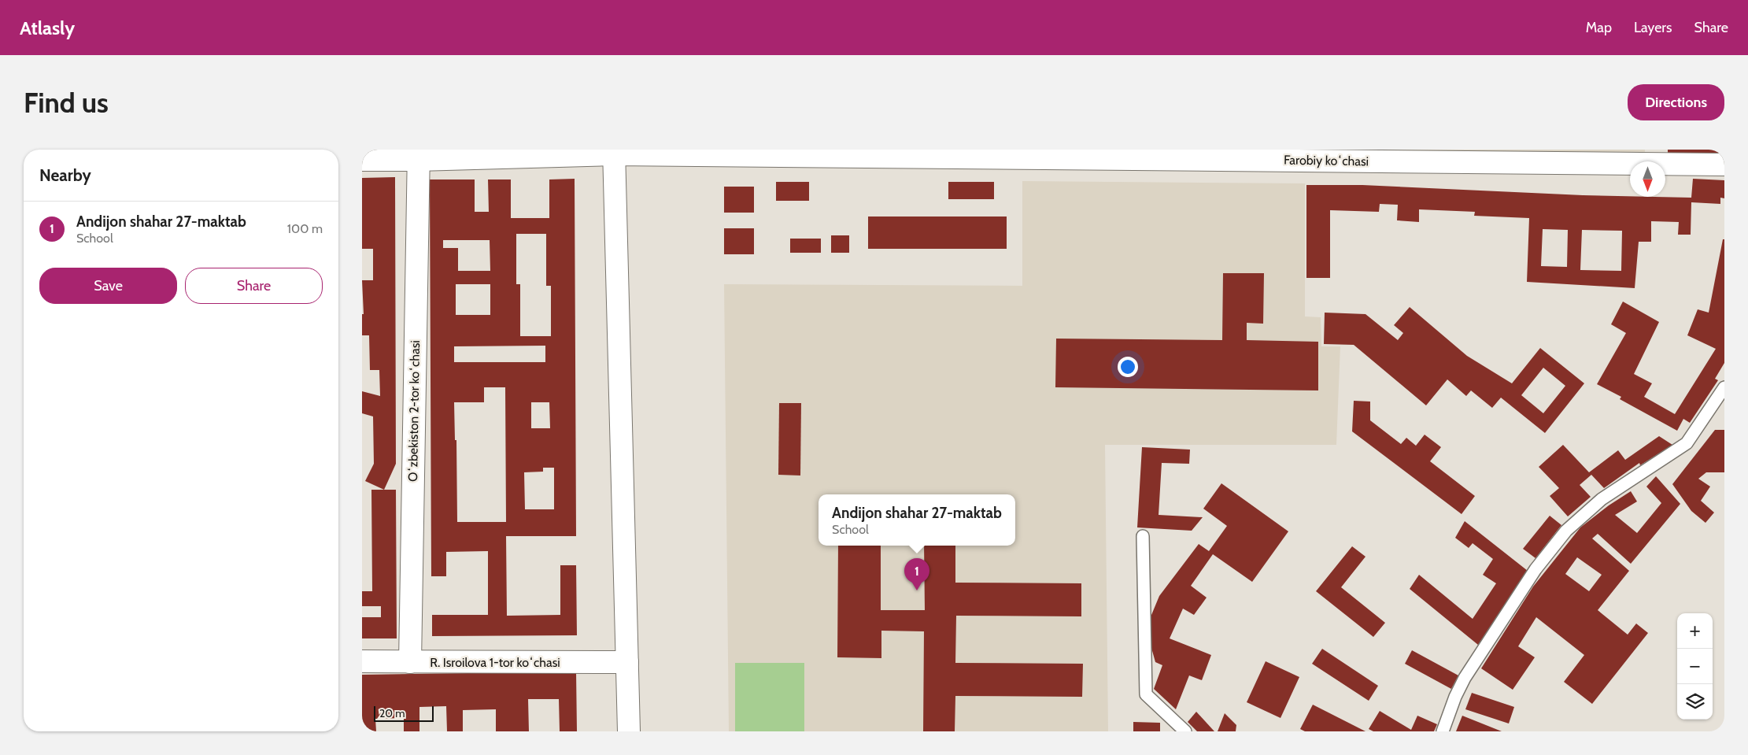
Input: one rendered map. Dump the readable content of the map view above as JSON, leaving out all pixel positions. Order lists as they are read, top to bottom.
{
  "streets": {
    "street": ["Farobiy koʻchasi", "Oʻzbekiston 2-tor koʻchasi", "R. Isroilova 1-tor koʻchasi"]
  },
  "crossings": [
    ["Farobiy koʻchasi", "Oʻzbekiston 2-tor koʻchasi"],
    ["Oʻzbekiston 2-tor koʻchasi", "R. Isroilova 1-tor koʻchasi"]
  ],
  "scale_bar": "20 m",
  "north": "bottom",
  "page": {
    "header": "Atlasly",
    "nav": ["Map", "Layers", "Share"],
    "buttons": [
      "Directions",
      ["Save", "Share"]
    ],
    "title": "Find us",
    "heading": "Nearby",
    "list": [
      {
        "mark": "1",
        "name": "Andijon shahar 27-maktab",
        "note": "School",
        "value": "100 m"
      }
    ],
    "popup": ["Andijon shahar 27-maktab", "School"],
    "pins": "1",
    "map_buttons": ["+", "−"],
    "scale": "20 m"
  }
}
